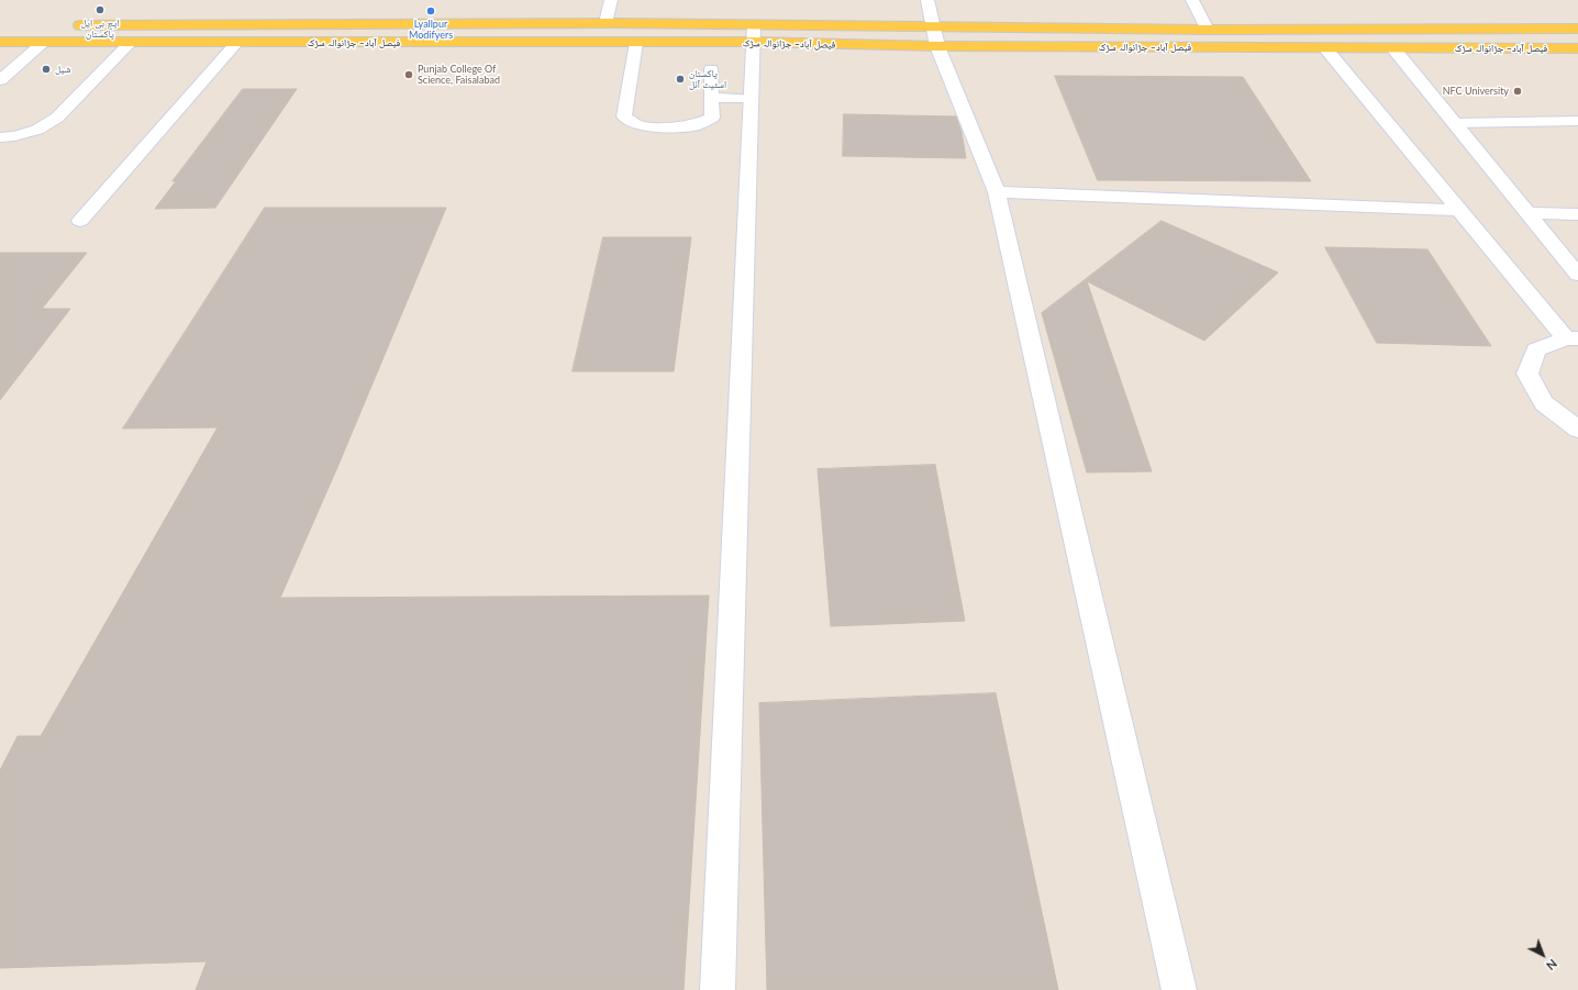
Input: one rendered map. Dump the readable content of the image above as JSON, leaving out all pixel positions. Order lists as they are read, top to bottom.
{
  "streets": {
    "main road": ["فیصل آباد– جڑانوالہ سڑک"]
  },
  "places": [
    "ایچ بی ایل پاکستان",
    "Lyallpur Modifyers",
    "شیل",
    "Punjab College Of Science, Faisalabad",
    "پاکستان اسٹیٹ آئل",
    "NFC University"
  ],
  "north": "bottom right"
}
